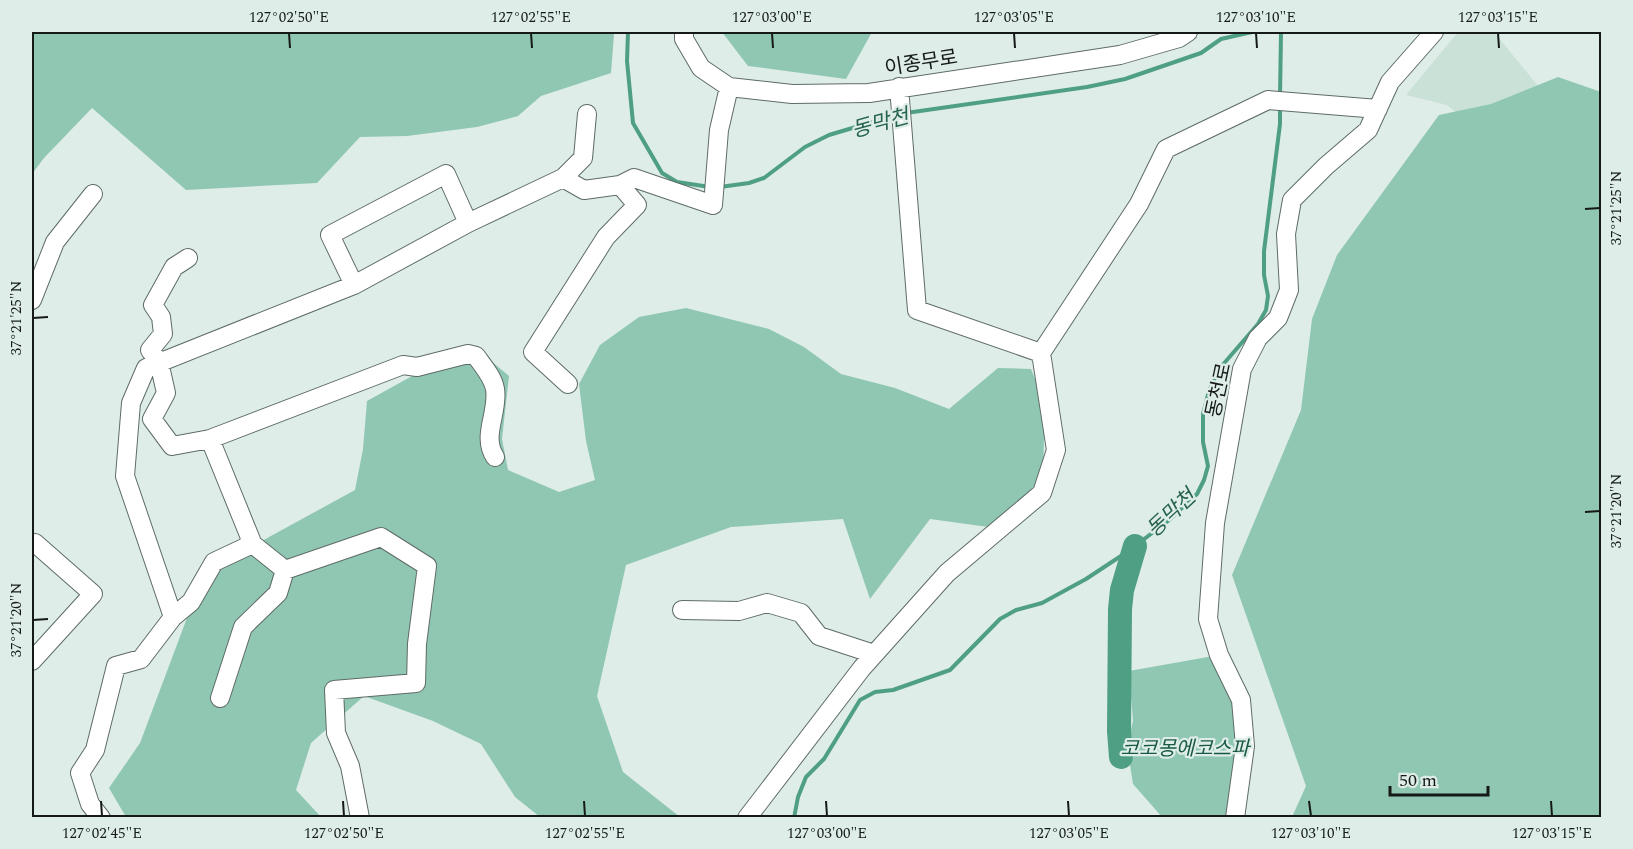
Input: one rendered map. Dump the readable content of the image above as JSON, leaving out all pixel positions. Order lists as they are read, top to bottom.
{
  "streets": {
    "street": ["이종무로", "동천로"]
  },
  "water": ["동막천"],
  "parks": ["코코몽에코스파"],
  "scale_bar": "50 m",
  "coordinates": [
    "127°02'50\"E",
    "127°02'55\"E",
    "127°03'00\"E",
    "127°03'05\"E",
    "127°03'10\"E",
    "127°03'15\"E",
    "37°21'25\"N",
    "37°21'20\"N",
    "127°02'45\"E"
  ]
}
